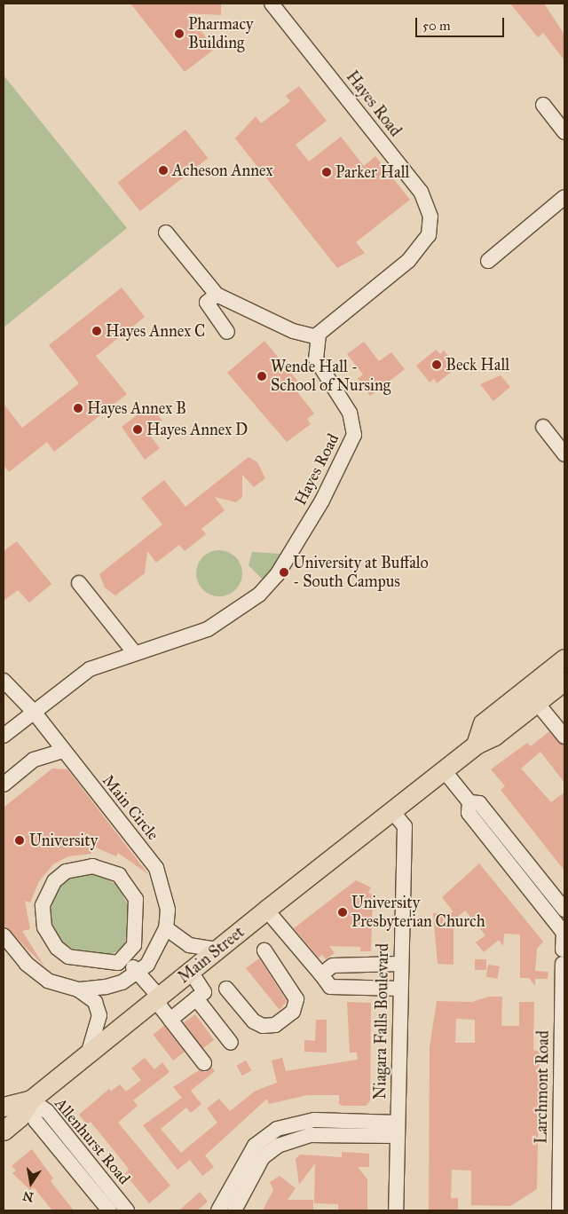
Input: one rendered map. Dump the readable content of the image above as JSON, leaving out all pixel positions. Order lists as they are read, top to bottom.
{
  "streets": {
    "main road": ["Main Street"],
    "street": [
      "Hayes Road",
      "Main Circle",
      "Niagara Falls Boulevard",
      "Larchmont Road",
      "Allenhurst Road"
    ]
  },
  "crossings": [
    ["Hayes Road", "Main Circle"],
    ["Main Street", "Niagara Falls Boulevard"],
    ["Main Street", "Allenhurst Road"]
  ],
  "places": [
    "Pharmacy Building",
    "Acheson Annex",
    "Parker Hall",
    "Hayes Annex C",
    "Beck Hall",
    "Wende Hall - School of Nursing",
    "Hayes Annex B",
    "Hayes Annex D",
    "University at Buffalo - South Campus",
    "University",
    "University Presbyterian Church"
  ],
  "scale_bar": "50 m",
  "north": "bottom"
}
